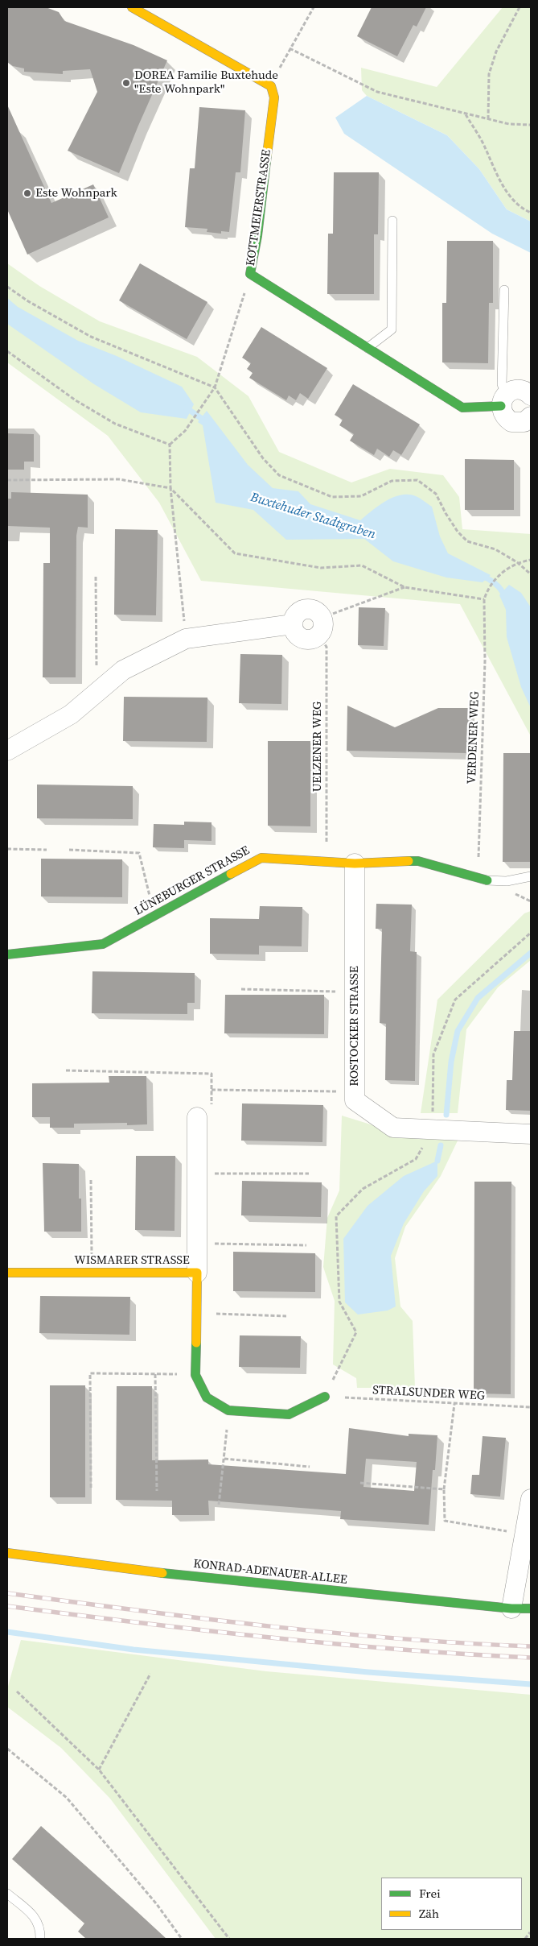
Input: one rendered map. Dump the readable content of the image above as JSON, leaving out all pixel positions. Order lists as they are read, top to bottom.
{
  "streets": {
    "street": [
      "KOTTMEIERSTRASSE",
      "LÜNEBURGER STRASSE",
      "ROSTOCKER STRASSE",
      "WISMARER STRASSE",
      "KONRAD-ADENAUER-ALLEE"
    ],
    "path": ["VERDENER WEG", "UELZENER WEG", "STRALSUNDER WEG"]
  },
  "crossings": [
    ["VERDENER WEG", "LÜNEBURGER STRASSE"],
    ["UELZENER WEG", "LÜNEBURGER STRASSE"],
    ["LÜNEBURGER STRASSE", "ROSTOCKER STRASSE"],
    ["WISMARER STRASSE", "STRALSUNDER WEG"]
  ],
  "water": ["Buxtehuder Stadtgraben"],
  "places": ["DOREA Familie Buxtehude \"Este Wohnpark\"", "Este Wohnpark"],
  "legend": ["Frei", "Zäh"]
}
